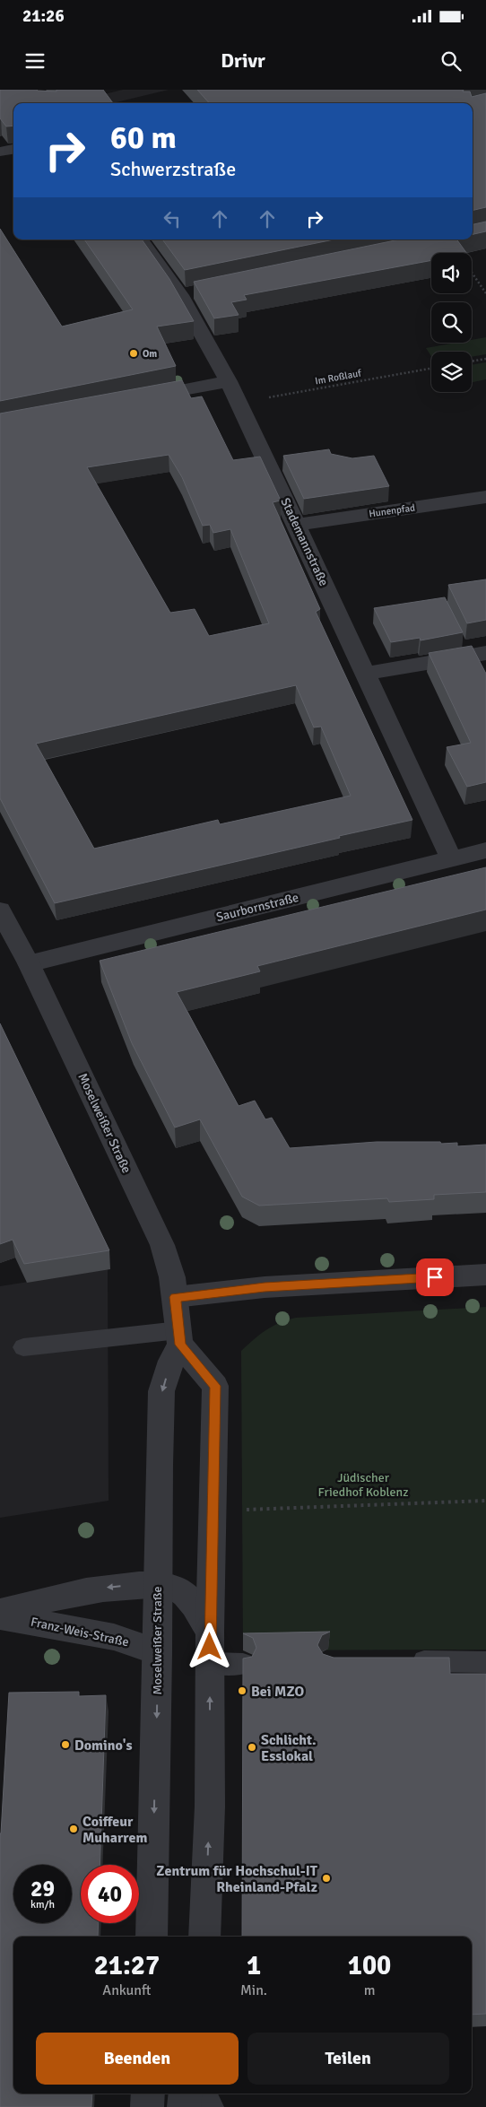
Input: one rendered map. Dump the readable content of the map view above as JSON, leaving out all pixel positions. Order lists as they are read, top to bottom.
{
  "streets": {
    "street": [
      "Hunenpfad",
      "Stademannstraße",
      "Saurbornstraße",
      "Moselweißer Straße",
      "Franz-Weis-Straße"
    ],
    "path": ["Im Roßlauf"]
  },
  "crossings": [
    ["Im Roßlauf", "Stademannstraße"],
    ["Hunenpfad", "Stademannstraße"],
    ["Stademannstraße", "Saurbornstraße"],
    ["Saurbornstraße", "Moselweißer Straße"],
    ["Moselweißer Straße", "Franz-Weis-Straße"]
  ],
  "parks": ["Jüdischer Friedhof Koblenz"],
  "places": [
    "Om",
    "Bei MZO",
    "Domino's",
    "Schlicht. Esslokal",
    "Coiffeur Muharrem",
    "Zentrum für Hochschul-IT Rheinland-Pfalz"
  ],
  "page": {
    "status": "21:26",
    "header": "Drivr",
    "turn": ["60 m", "Schwerzstraße"],
    "speed": "29 km/h",
    "limit": "40",
    "eta": [
      "21:27",
      "Ankunft",
      "1",
      "Min.",
      "100",
      "m"
    ],
    "buttons": ["Beenden", "Teilen"]
  }
}
